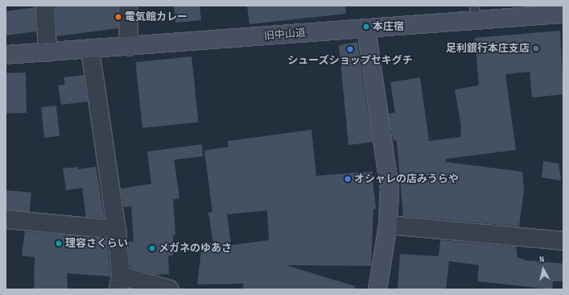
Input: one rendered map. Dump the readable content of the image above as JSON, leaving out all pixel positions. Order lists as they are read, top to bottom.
{
  "streets": {
    "main road": ["旧中山道"]
  },
  "places": [
    "電気館カレー",
    "本庄宿",
    "足利銀行本庄支店",
    "シューズショップセキグチ",
    "オシャレの店みうらや",
    "理容さくらい",
    "メガネのゆあさ"
  ],
  "north": "top"
}
